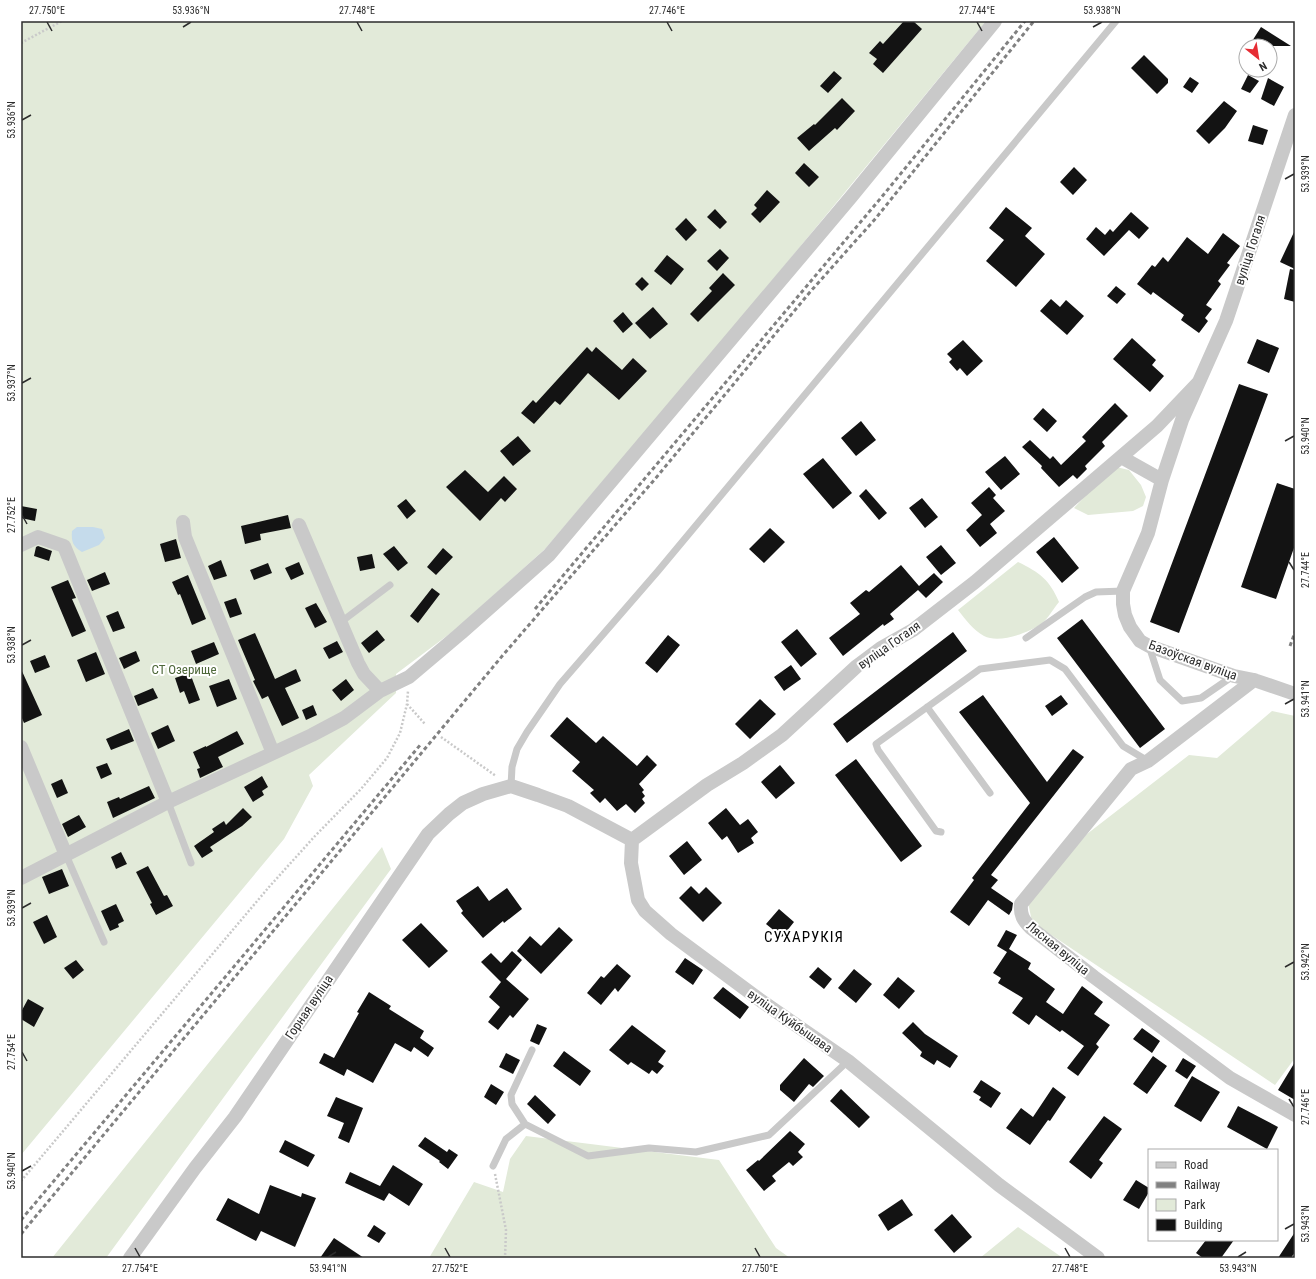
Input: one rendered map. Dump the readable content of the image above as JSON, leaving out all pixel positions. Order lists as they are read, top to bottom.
{
  "streets": {
    "street": [
      "вуліца Гогаля",
      "Базоўская вуліца",
      "Лясная вуліца",
      "Горная вуліца",
      "вуліца Куйбышава"
    ]
  },
  "crossings": [
    ["вуліца Гогаля", "Базоўская вуліца"],
    ["вуліца Гогаля", "вуліца Куйбышава"],
    ["Базоўская вуліца", "Лясная вуліца"]
  ],
  "districts": ["СУХАРУКІЯ"],
  "parks": ["СТ Озерище"],
  "legend": [
    "Road",
    "Railway",
    "Park",
    "Building"
  ],
  "north": "bottom right",
  "coordinates": [
    "27.750°E",
    "53.936°N",
    "27.748°E",
    "27.746°E",
    "27.744°E",
    "53.938°N",
    "53.939°N",
    "53.937°N",
    "53.940°N",
    "27.752°E",
    "53.941°N",
    "53.942°N",
    "27.754°E",
    "53.943°N"
  ]
}
